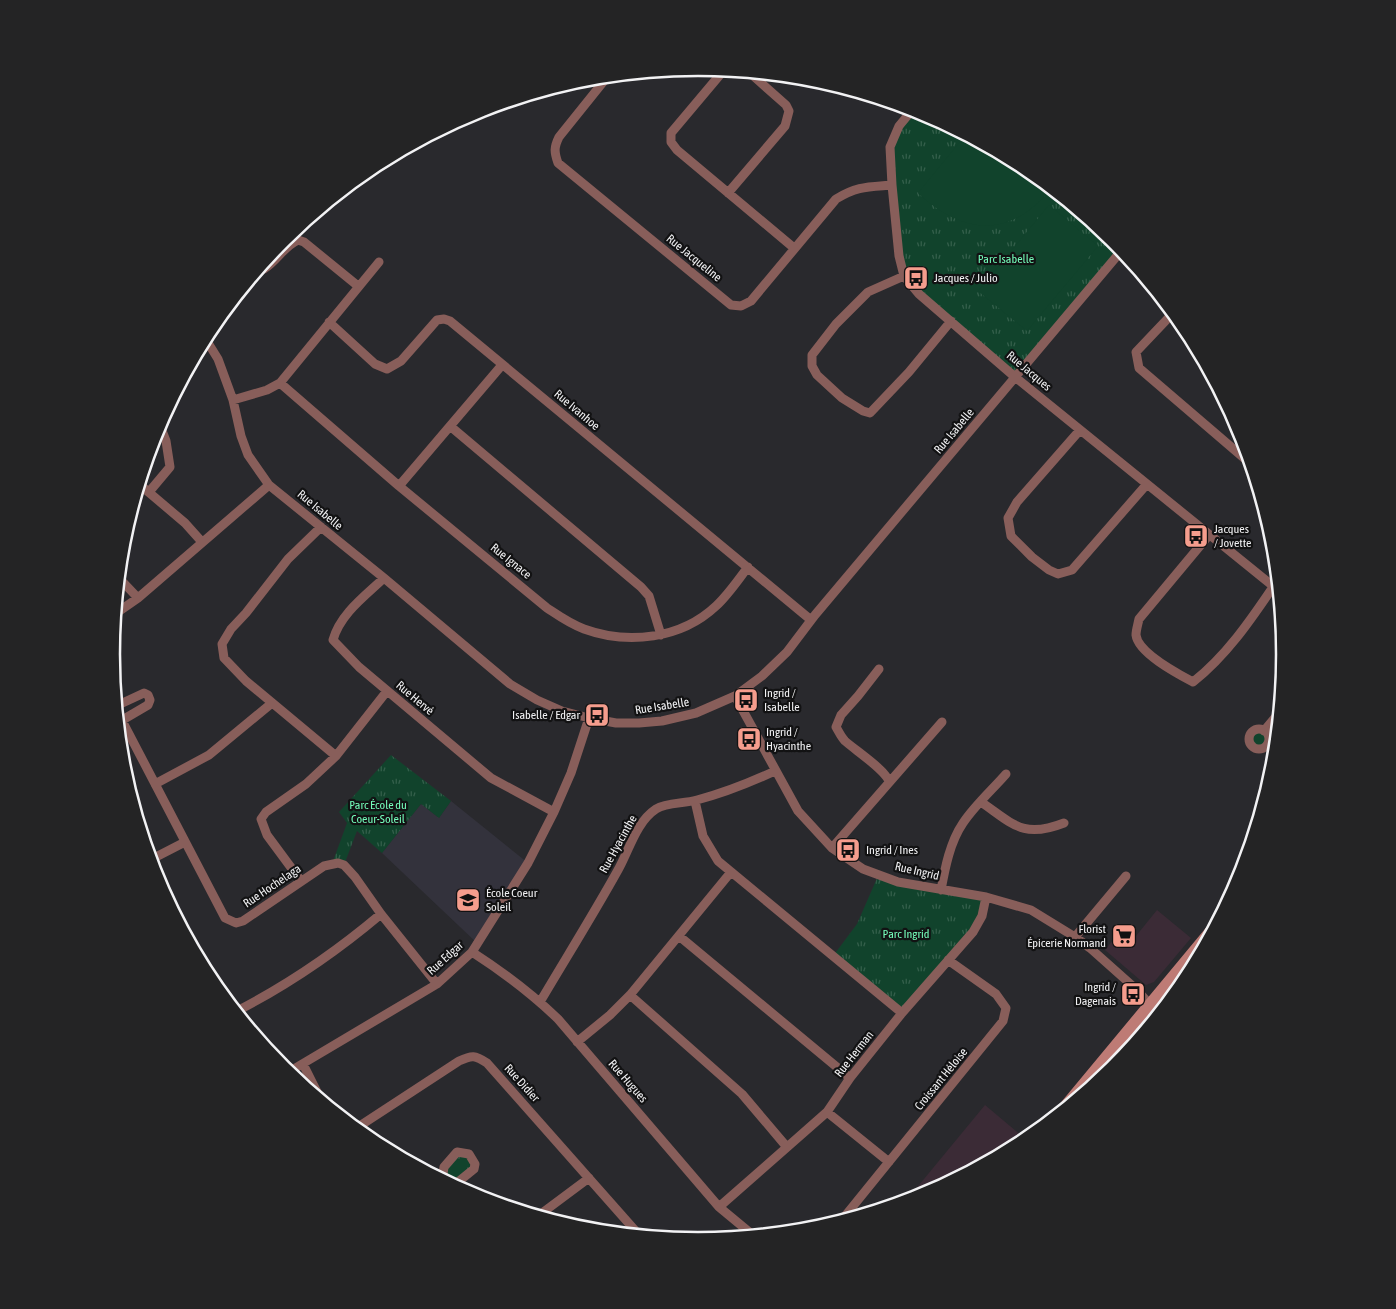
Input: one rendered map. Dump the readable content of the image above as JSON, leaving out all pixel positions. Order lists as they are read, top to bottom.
{
  "streets": {
    "street": [
      "Rue Jacqueline",
      "Rue Jacques",
      "Rue Ivanhoe",
      "Rue Isabelle",
      "Rue Ignace",
      "Rue Hervé",
      "Rue Hyacinthe",
      "Rue Ingrid",
      "Rue Hochelaga",
      "Rue Edgar",
      "Rue Herman",
      "Croissant Héloise",
      "Rue Hugues",
      "Rue Didier"
    ]
  },
  "crossings": [
    ["Rue Jacqueline", "Rue Jacques"],
    ["Rue Jacques", "Rue Isabelle"],
    ["Rue Ivanhoe", "Rue Isabelle"],
    ["Rue Ivanhoe", "Rue Ignace"],
    ["Rue Isabelle", "Rue Hervé"],
    ["Rue Isabelle", "Rue Ingrid"],
    ["Rue Isabelle", "Rue Edgar"],
    ["Rue Hervé", "Rue Edgar"],
    ["Rue Hyacinthe", "Rue Ingrid"],
    ["Rue Hyacinthe", "Rue Hugues"],
    ["Rue Ingrid", "Rue Herman"],
    ["Rue Hochelaga", "Rue Edgar"],
    ["Rue Edgar", "Rue Hugues"],
    ["Rue Herman", "Croissant Héloise"],
    ["Rue Herman", "Rue Hugues"]
  ],
  "parks": ["Parc Isabelle", "Parc École du Coeur-Soleil", "Parc Ingrid"],
  "places": {
    "bus stop": [
      "Jacques / Julio",
      "Jacques / Jovette",
      "Ingrid / Isabelle",
      "Isabelle / Edgar",
      "Ingrid / Hyacinthe",
      "Ingrid / Ines",
      "Ingrid / Dagenais"
    ],
    "school or university": ["École Coeur Soleil"],
    "supermarket": ["Florist Épicerie Normand"]
  }
}
